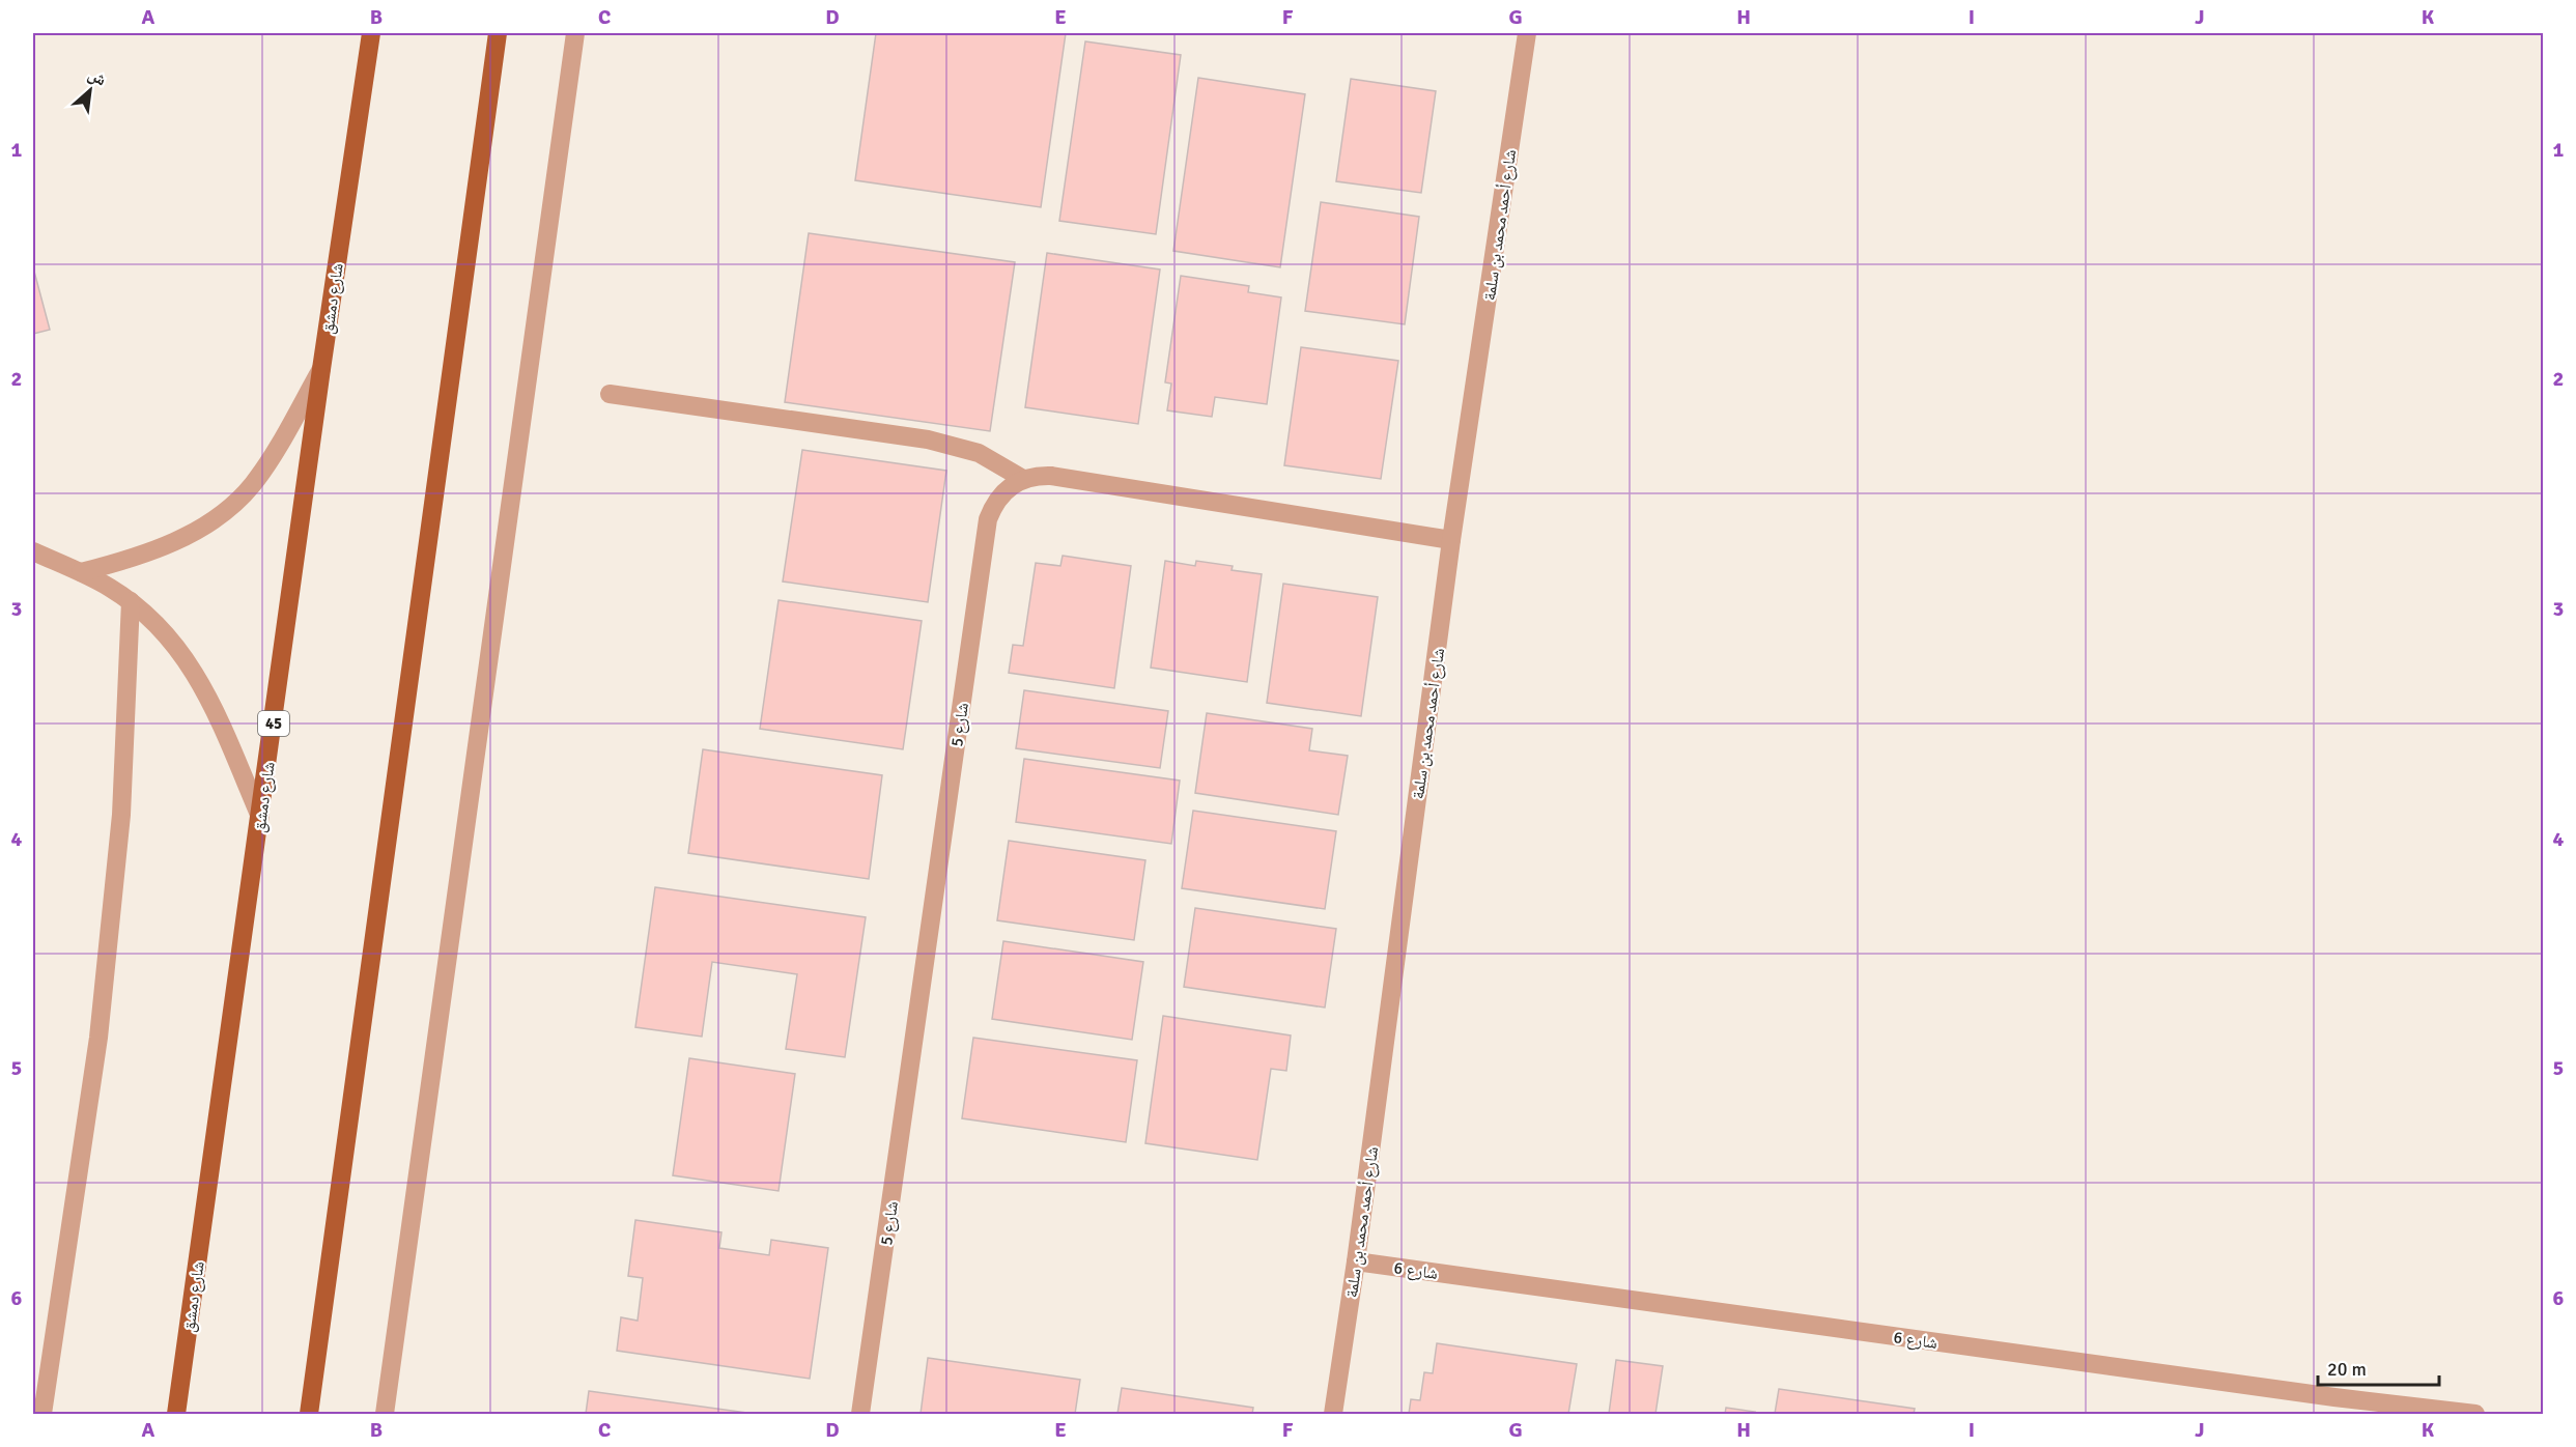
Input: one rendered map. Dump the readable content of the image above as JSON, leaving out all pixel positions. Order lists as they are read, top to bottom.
{
  "streets": {
    "main road": ["شارع دمشق", "45"],
    "street": ["شارع أحمد محمد بن سلمة", "شارع 5", "شارع 6"]
  },
  "crossings": [
    ["شارع أحمد محمد بن سلمة", "شارع 6"]
  ],
  "scale_bar": "20 m",
  "north": "top right",
  "grid": {
    "columns": [
      "A",
      "B",
      "C",
      "D",
      "E",
      "F",
      "G",
      "H",
      "I",
      "J",
      "K"
    ],
    "rows": [
      "1",
      "2",
      "3",
      "4",
      "5",
      "6"
    ]
  }
}
